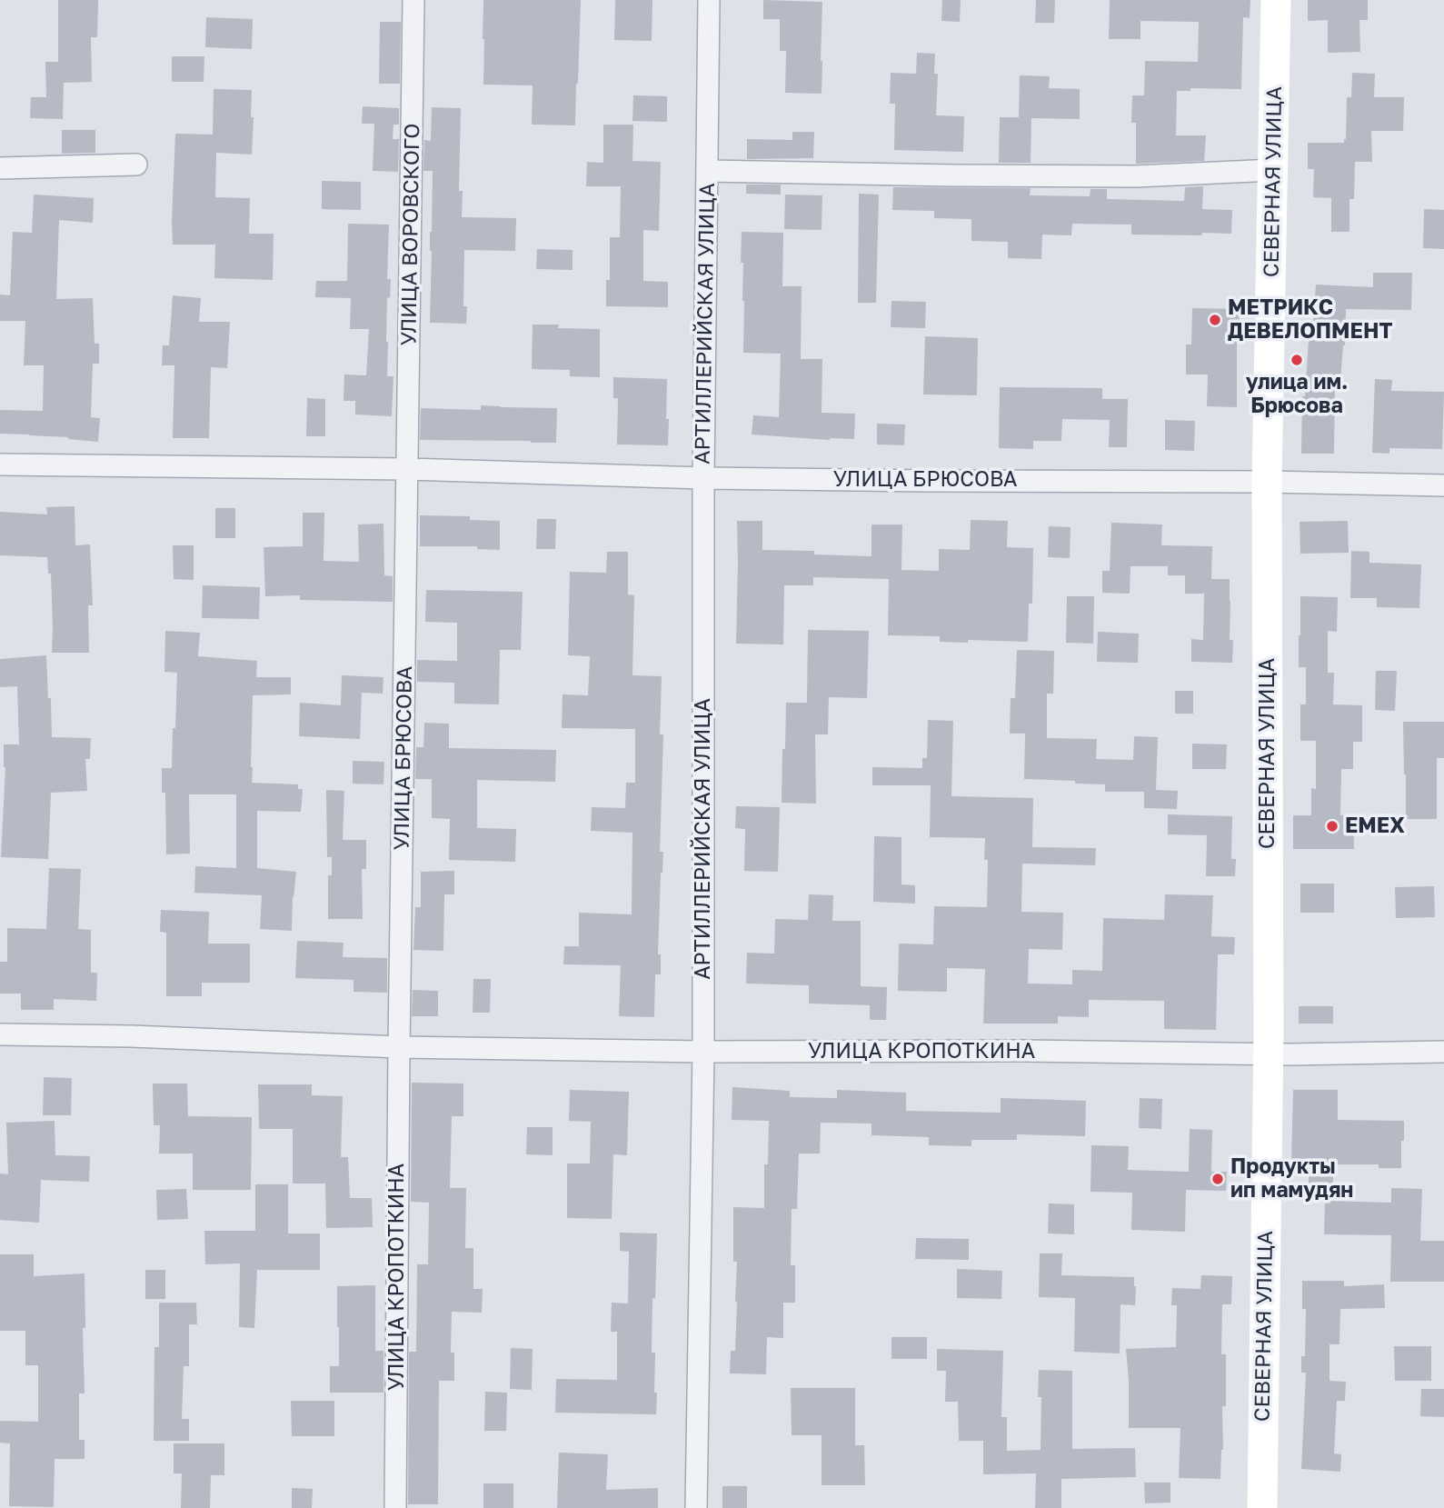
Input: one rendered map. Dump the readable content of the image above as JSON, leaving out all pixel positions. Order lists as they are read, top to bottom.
{
  "streets": {
    "main road": ["СЕВЕРНАЯ УЛИЦА"],
    "street": [
      "УЛИЦА ВОРОВСКОГО",
      "АРТИЛЛЕРИЙСКАЯ УЛИЦА",
      "УЛИЦА БРЮСОВА",
      "УЛИЦА КРОПОТКИНА"
    ]
  },
  "crossings": [
    ["СЕВЕРНАЯ УЛИЦА", "АРТИЛЛЕРИЙСКАЯ УЛИЦА"],
    ["СЕВЕРНАЯ УЛИЦА", "УЛИЦА БРЮСОВА"],
    ["СЕВЕРНАЯ УЛИЦА", "УЛИЦА КРОПОТКИНА"],
    ["УЛИЦА ВОРОВСКОГО", "УЛИЦА БРЮСОВА"],
    ["АРТИЛЛЕРИЙСКАЯ УЛИЦА", "УЛИЦА БРЮСОВА"],
    ["АРТИЛЛЕРИЙСКАЯ УЛИЦА", "УЛИЦА КРОПОТКИНА"],
    ["УЛИЦА БРЮСОВА", "УЛИЦА КРОПОТКИНА"]
  ],
  "places": [
    "МЕТРИКС ДЕВЕЛОПМЕНТ",
    "улица им. Брюсова",
    "EMEX",
    "Продукты ип мамудян"
  ]
}
